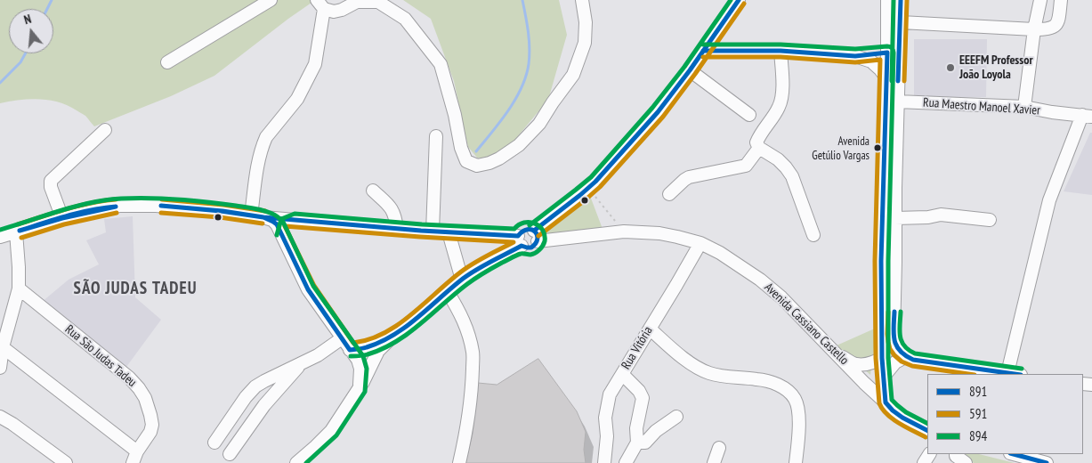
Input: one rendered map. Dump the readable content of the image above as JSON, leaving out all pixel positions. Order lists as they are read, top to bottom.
{
  "streets": {
    "street": [
      "Rua Maestro Manoel Xavier",
      "Avenida Cassiano Castello",
      "Rua Vitória",
      "Rua São Judas Tadeu"
    ]
  },
  "crossings": [
    ["Avenida Cassiano Castello", "Rua Vitória"]
  ],
  "districts": ["SÃO JUDAS TADEU"],
  "places": ["EEEFM Professor João Loyola", "Avenida Getúlio Vargas"],
  "lines": ["transit line 891", "transit line 591", "transit line 894"],
  "legend": ["891", "591", "894"],
  "north": "top"
}
